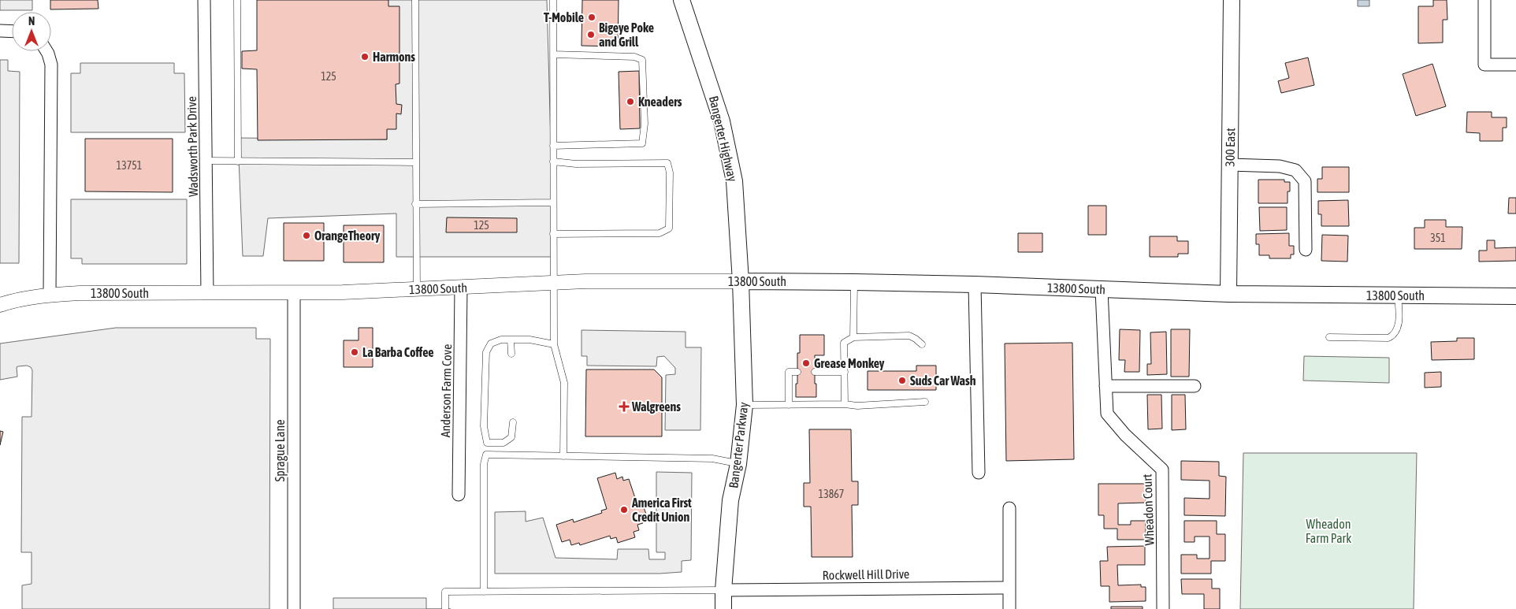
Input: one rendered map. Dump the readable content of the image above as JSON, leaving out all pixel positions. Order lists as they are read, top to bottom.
{
  "streets": {
    "main road": [
      "Bangerter Highway",
      "300 East",
      "13800 South",
      "Bangerter Parkway"
    ],
    "street": [
      "Wadsworth Park Drive",
      "Anderson Farm Cove",
      "Sprague Lane",
      "Wheadon Court",
      "Rockwell Hill Drive"
    ]
  },
  "crossings": [
    ["Bangerter Highway", "13800 South"],
    ["Bangerter Highway", "Bangerter Parkway"],
    ["Wadsworth Park Drive", "13800 South"],
    ["300 East", "13800 South"],
    ["13800 South", "Anderson Farm Cove"],
    ["13800 South", "Bangerter Parkway"],
    ["13800 South", "Sprague Lane"],
    ["13800 South", "Wheadon Court"],
    ["Bangerter Parkway", "Rockwell Hill Drive"]
  ],
  "parks": ["Wheadon Farm Park"],
  "places": {
    "other": [
      "T-Mobile",
      "Bigeye Poke and Grill",
      "Harmons",
      "Kneaders",
      "OrangeTheory",
      "La Barba Coffee",
      "Grease Monkey",
      "Suds Car Wash",
      "America First Credit Union"
    ],
    "health": ["Walgreens"]
  },
  "house_numbers": [
    "125",
    "13751",
    "125",
    "351",
    "13867"
  ],
  "north": "top"
}
